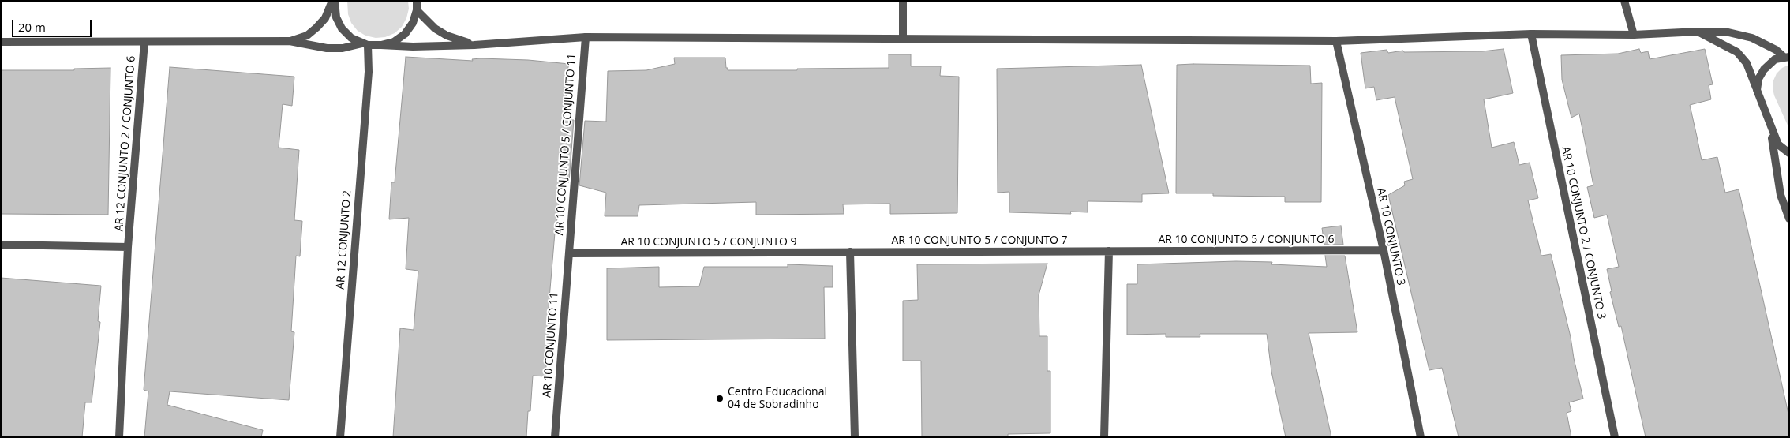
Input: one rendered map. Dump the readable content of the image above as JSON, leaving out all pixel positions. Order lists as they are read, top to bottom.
{
  "streets": {
    "street": [
      "AR 12 CONJUNTO 2 / CONJUNTO 6",
      "AR 10 CONJUNTO 5 / CONJUNTO 11",
      "AR 10 CONJUNTO 2 / CONJUNTO 3",
      "AR 10 CONJUNTO 3",
      "AR 12 CONJUNTO 2",
      "AR 10 CONJUNTO 5 / CONJUNTO 6",
      "AR 10 CONJUNTO 5 / CONJUNTO 7",
      "AR 10 CONJUNTO 5 / CONJUNTO 9",
      "AR 10 CONJUNTO 11"
    ]
  },
  "crossings": [
    ["AR 10 CONJUNTO 5 / CONJUNTO 11", "AR 10 CONJUNTO 5 / CONJUNTO 9"],
    ["AR 10 CONJUNTO 5 / CONJUNTO 11", "AR 10 CONJUNTO 11"],
    ["AR 10 CONJUNTO 3", "AR 10 CONJUNTO 5 / CONJUNTO 6"],
    ["AR 10 CONJUNTO 5 / CONJUNTO 6", "AR 10 CONJUNTO 5 / CONJUNTO 7"],
    ["AR 10 CONJUNTO 5 / CONJUNTO 7", "AR 10 CONJUNTO 5 / CONJUNTO 9"],
    ["AR 10 CONJUNTO 5 / CONJUNTO 9", "AR 10 CONJUNTO 11"]
  ],
  "places": ["Centro Educacional 04 de Sobradinho"],
  "scale_bar": "20 m"
}
